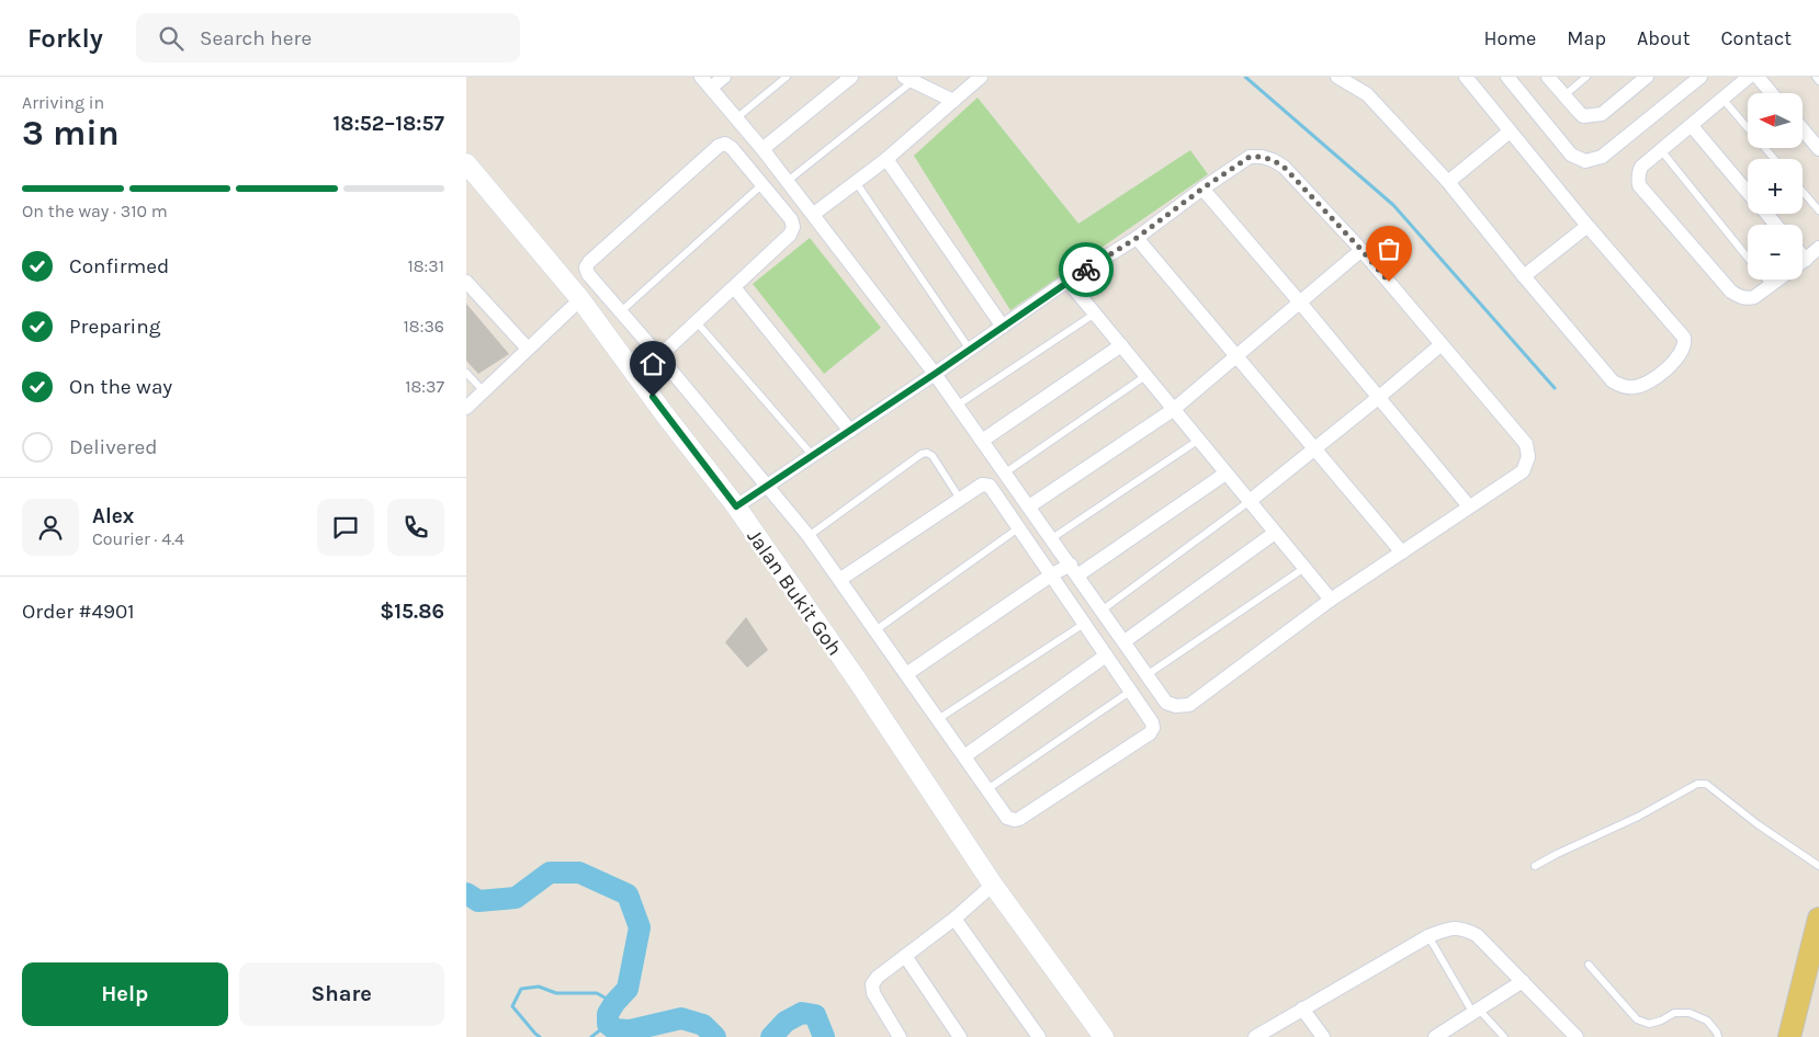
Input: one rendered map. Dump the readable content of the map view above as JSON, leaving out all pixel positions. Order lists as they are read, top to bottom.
{
  "streets": {
    "main road": ["Jalan Bukit Goh"]
  },
  "north": "left",
  "page": {
    "header": "Forkly",
    "search": "Search here",
    "nav": [
      "Home",
      "Map",
      "About",
      "Contact"
    ],
    "heading": ["3 min", "Arriving in", "18:52–18:57"],
    "panel": [
      "Alex",
      "Courier · 4.4",
      "Order #4901",
      "$15.86"
    ],
    "map_buttons": ["+", "−"],
    "bar": "On the way · 310 m",
    "list": [
      ["Confirmed", "18:31"],
      ["Preparing", "18:36"],
      ["On the way", "18:37"],
      "Delivered"
    ],
    "buttons": ["Help", "Share"]
  }
}
